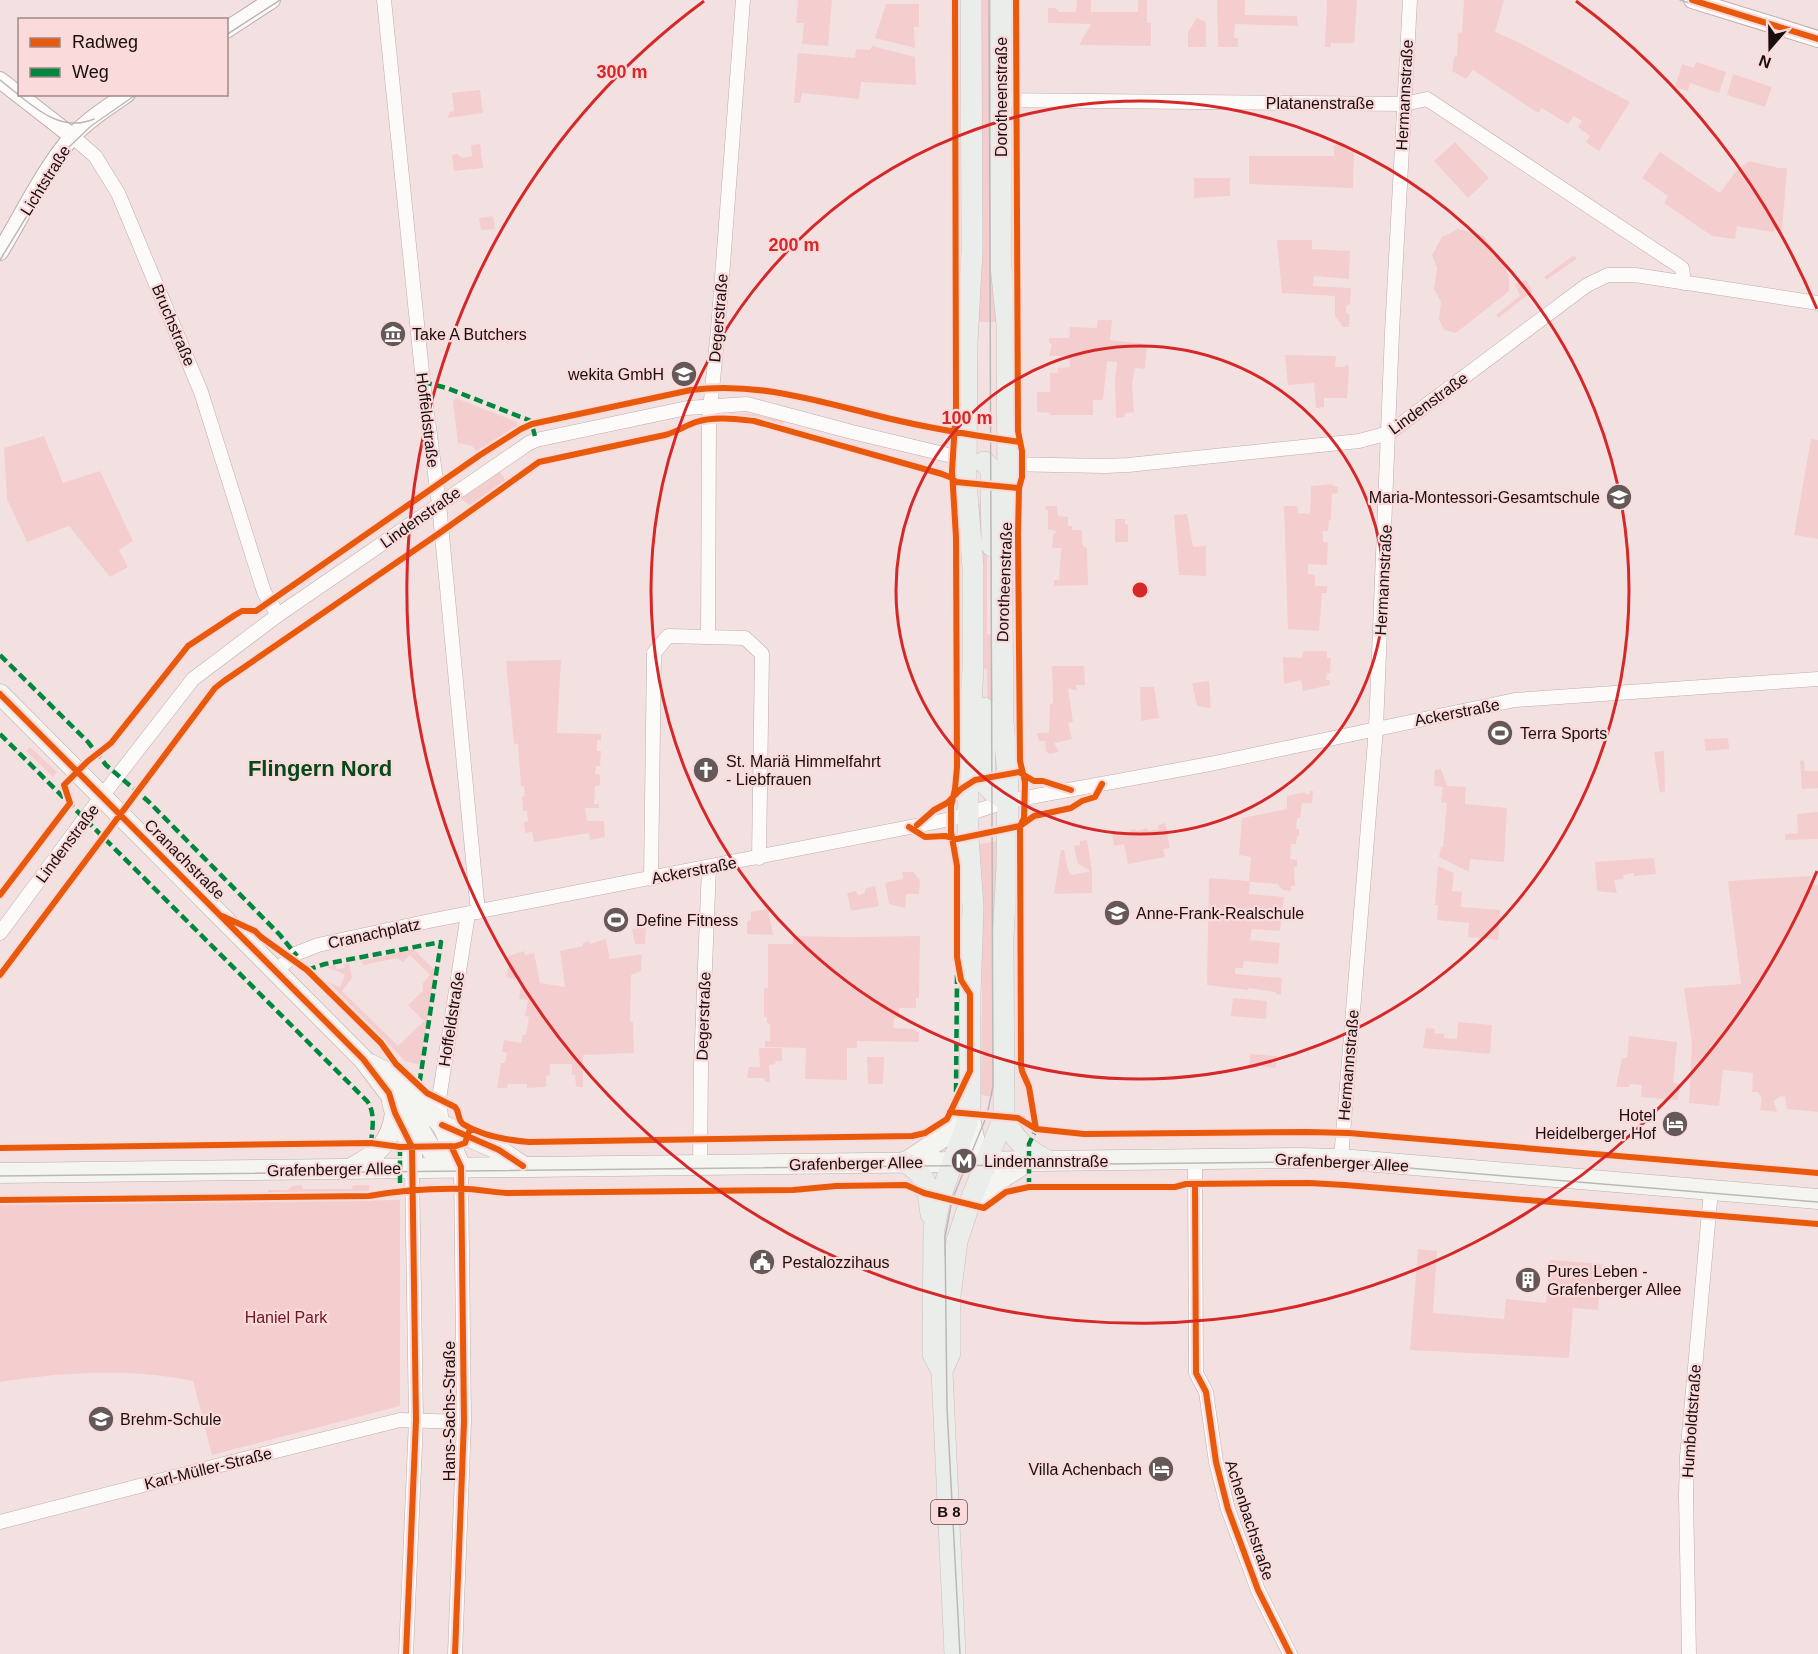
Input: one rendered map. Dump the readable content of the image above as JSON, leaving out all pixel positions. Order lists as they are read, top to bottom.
{
  "streets": {
    "main road": [
      "Dorotheenstraße",
      "Cranachstraße",
      "Grafenberger Allee",
      "B 8"
    ],
    "street": [
      "Hermannstraße",
      "Platanenstraße",
      "Lichtstraße",
      "Degerstraße",
      "Bruchstraße",
      "Lindenstraße",
      "Hoffeldstraße",
      "Ackerstraße",
      "Cranachplatz",
      "Hans-Sachs-Straße",
      "Humboldtstraße",
      "Karl-Müller-Straße",
      "Achenbachstraße"
    ]
  },
  "crossings": [
    ["Hermannstraße", "Platanenstraße"],
    ["Hermannstraße", "Lindenstraße"],
    ["Hermannstraße", "Ackerstraße"],
    ["Hermannstraße", "Grafenberger Allee"],
    ["Dorotheenstraße", "Platanenstraße"],
    ["Dorotheenstraße", "Lindenstraße"],
    ["Dorotheenstraße", "Ackerstraße"],
    ["Dorotheenstraße", "Grafenberger Allee"],
    ["Dorotheenstraße", "B 8"],
    ["Platanenstraße", "Lindenstraße"],
    ["Lichtstraße", "Bruchstraße"],
    ["Degerstraße", "Lindenstraße"],
    ["Degerstraße", "Ackerstraße"],
    ["Degerstraße", "Grafenberger Allee"],
    ["Bruchstraße", "Lindenstraße"],
    ["Lindenstraße", "Hoffeldstraße"],
    ["Lindenstraße", "Cranachstraße"],
    ["Hoffeldstraße", "Ackerstraße"],
    ["Hoffeldstraße", "Cranachstraße"],
    ["Hoffeldstraße", "Cranachplatz"],
    ["Ackerstraße", "Cranachplatz"],
    ["Cranachstraße", "Cranachplatz"],
    ["Cranachstraße", "Grafenberger Allee"],
    ["Cranachstraße", "Hans-Sachs-Straße"],
    ["Grafenberger Allee", "Hans-Sachs-Straße"],
    ["Grafenberger Allee", "Humboldtstraße"],
    ["Grafenberger Allee", "B 8"],
    ["Grafenberger Allee", "Achenbachstraße"],
    ["Hans-Sachs-Straße", "Karl-Müller-Straße"]
  ],
  "districts": ["Flingern Nord"],
  "parks": ["Haniel Park"],
  "places": {
    "museum": ["Take A Butchers"],
    "school or university": [
      "wekita GmbH",
      "Maria-Montessori-Gesamtschule",
      "Anne-Frank-Realschule",
      "Brehm-Schule"
    ],
    "sports": ["Terra Sports", "Define Fitness"],
    "church": ["St. Mariä Himmelfahrt - Liebfrauen"],
    "hotel": ["Hotel Heidelberger Hof", "Villa Achenbach"],
    "metro station": ["Lindemannstraße"],
    "public building": ["Pestalozzihaus"],
    "building": ["Pures Leben - Grafenberger Allee"]
  },
  "legend": ["Radweg", "Weg"],
  "north": "bottom",
  "rings": ["300 m", "200 m", "100 m"]
}
